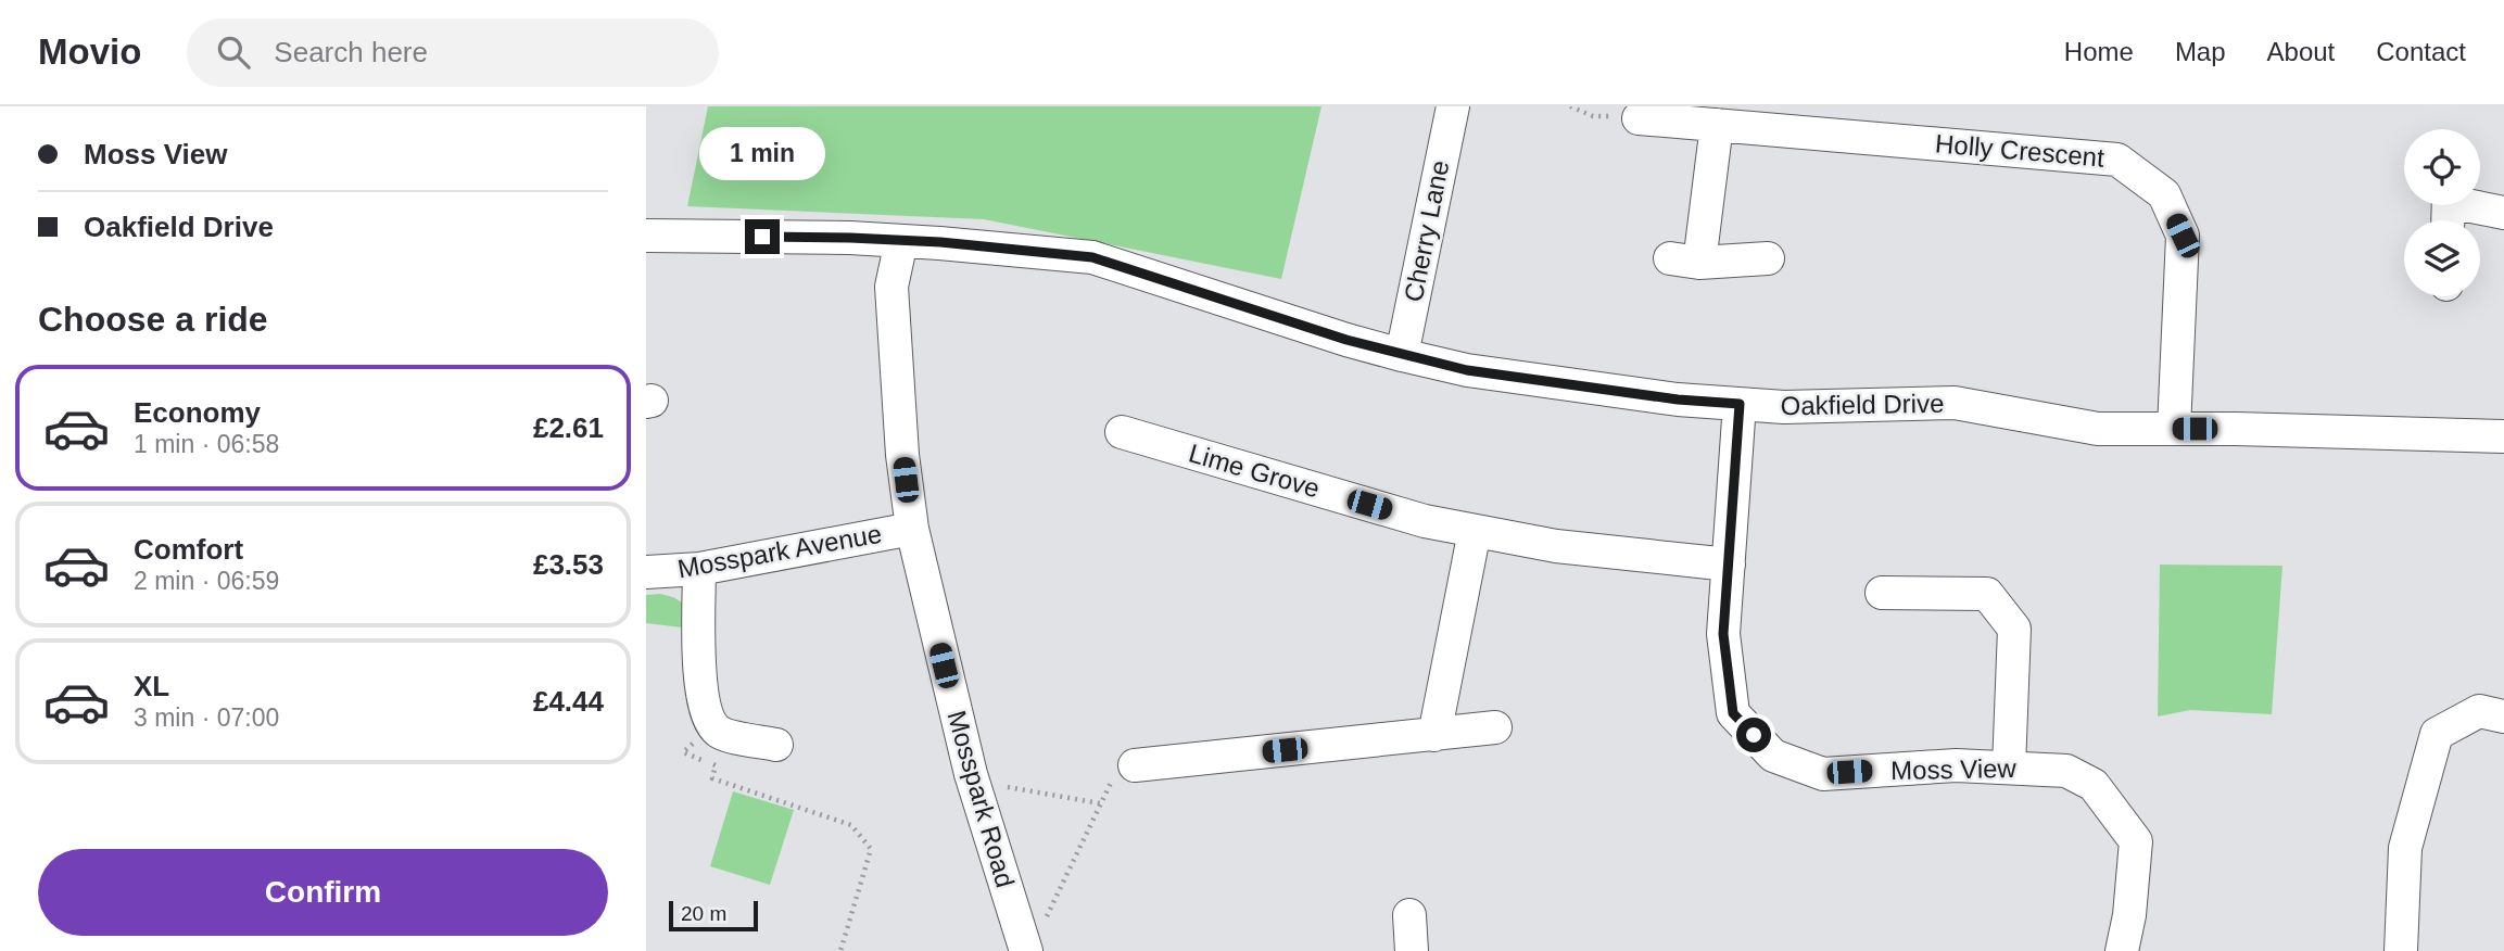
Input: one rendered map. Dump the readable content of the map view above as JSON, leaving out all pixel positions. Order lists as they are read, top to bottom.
{
  "streets": {
    "street": [
      "Holly Crescent",
      "Cherry Lane",
      "Oakfield Drive",
      "Lime Grove",
      "Mosspark Avenue",
      "Moss View",
      "Mosspark Road"
    ]
  },
  "crossings": [
    ["Holly Crescent", "Oakfield Drive"],
    ["Cherry Lane", "Oakfield Drive"],
    ["Oakfield Drive", "Moss View"],
    ["Oakfield Drive", "Mosspark Road"],
    ["Lime Grove", "Moss View"],
    ["Mosspark Avenue", "Mosspark Road"]
  ],
  "scale_bar": "20 m",
  "page": {
    "header": "Movio",
    "search": "Search here",
    "nav": [
      "Home",
      "Map",
      "About",
      "Contact"
    ],
    "banner": ["Moss View", "Oakfield Drive"],
    "bubble": "1 min",
    "heading": "Choose a ride",
    "list": [
      {
        "name": "Economy",
        "note": "1 min · 06:58",
        "value": "£2.61"
      },
      {
        "name": "Comfort",
        "note": "2 min · 06:59",
        "value": "£3.53"
      },
      {
        "name": "XL",
        "note": "3 min · 07:00",
        "value": "£4.44"
      }
    ],
    "buttons": "Confirm",
    "scale": "20 m"
  }
}
